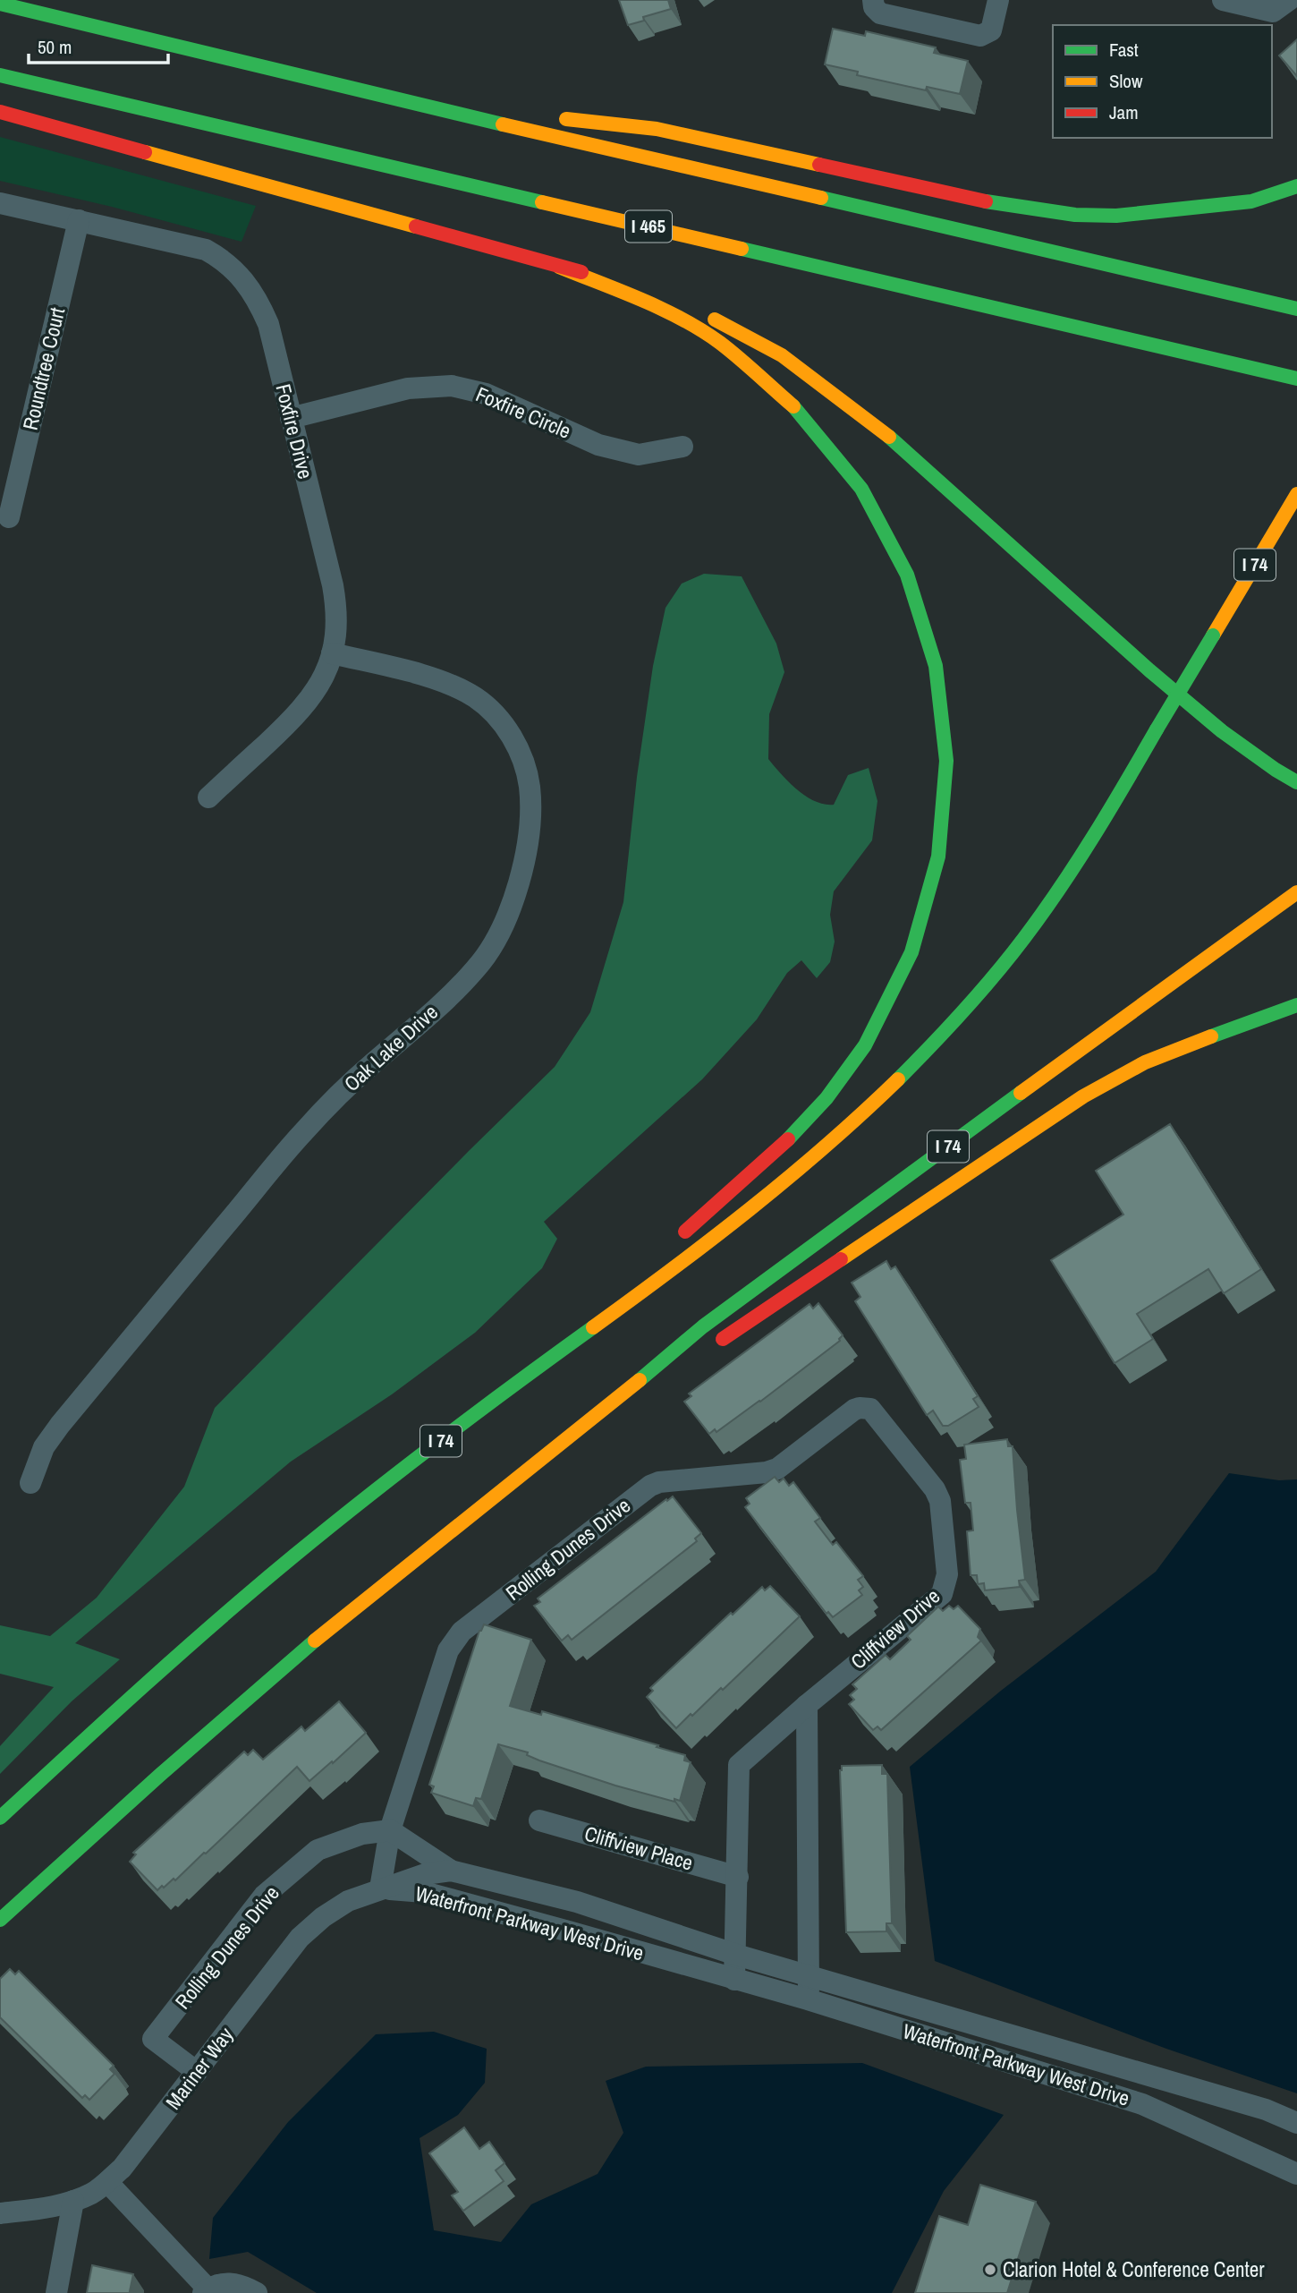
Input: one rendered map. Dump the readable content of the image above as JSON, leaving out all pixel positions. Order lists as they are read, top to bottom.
{
  "streets": {
    "highway": ["I 465", "I 74"],
    "street": [
      "Roundtree Court",
      "Foxfire Circle",
      "Foxfire Drive",
      "Oak Lake Drive",
      "Rolling Dunes Drive",
      "Cliffview Drive",
      "Cliffview Place",
      "Waterfront Parkway West Drive",
      "Mariner Way"
    ]
  },
  "crossings": [
    ["Roundtree Court", "Foxfire Drive"],
    ["Foxfire Circle", "Foxfire Drive"],
    ["Foxfire Drive", "Oak Lake Drive"],
    ["Rolling Dunes Drive", "Cliffview Drive"],
    ["Rolling Dunes Drive", "Waterfront Parkway West Drive"],
    ["Rolling Dunes Drive", "Mariner Way"],
    ["Cliffview Drive", "Cliffview Place"],
    ["Cliffview Drive", "Waterfront Parkway West Drive"],
    ["Waterfront Parkway West Drive", "Mariner Way"]
  ],
  "places": ["Clarion Hotel & Conference Center"],
  "legend": ["Fast", "Slow", "Jam"],
  "scale_bar": "50 m"
}
